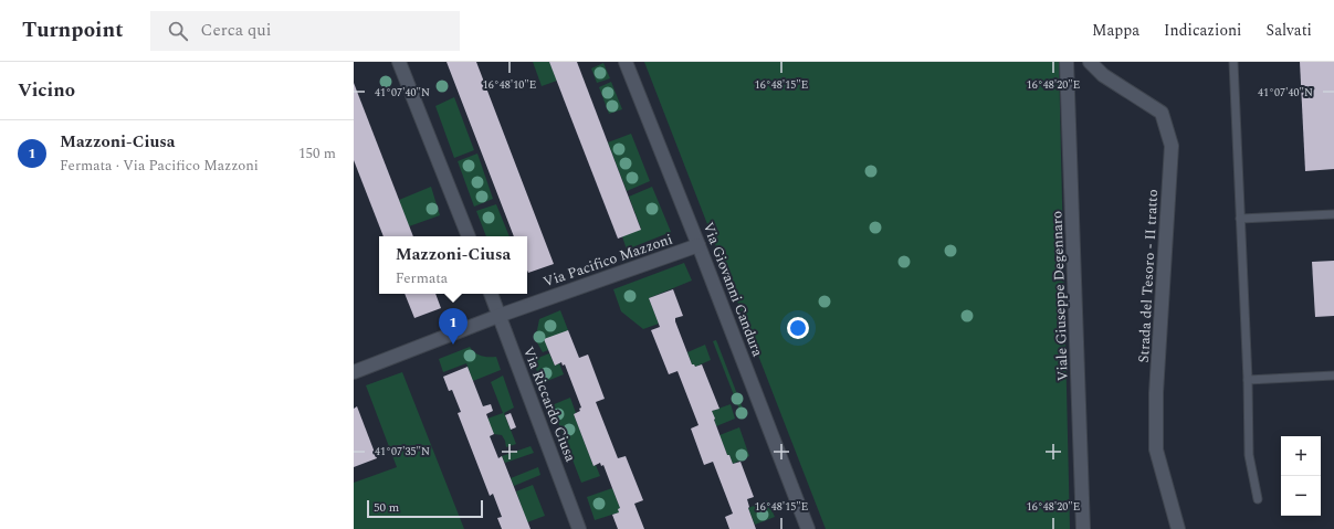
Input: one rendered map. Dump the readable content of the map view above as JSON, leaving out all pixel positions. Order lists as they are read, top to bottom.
{
  "streets": {
    "street": [
      "Via Pacifico Mazzoni",
      "Strada del Tesoro - II tratto",
      "Via Giovanni Candura",
      "Viale Giuseppe Degennaro",
      "Via Riccardo Ciusa"
    ]
  },
  "crossings": [
    ["Via Pacifico Mazzoni", "Via Giovanni Candura"],
    ["Via Pacifico Mazzoni", "Via Riccardo Ciusa"]
  ],
  "scale_bar": "50 m",
  "page": {
    "header": "Turnpoint",
    "search": "Cerca qui",
    "nav": ["Mappa", "Indicazioni", "Salvati"],
    "heading": "Vicino",
    "list": [
      {
        "mark": "1",
        "name": "Mazzoni-Ciusa",
        "note": "Fermata · Via Pacifico Mazzoni",
        "value": "150 m"
      }
    ],
    "popup": ["Mazzoni-Ciusa", "Fermata"],
    "pins": "1",
    "map_buttons": ["+", "−"],
    "scale": "50 m"
  },
  "coordinates": [
    "16°48'10\"E",
    "16°48'15\"E",
    "16°48'20\"E",
    "41°07'40\"N",
    "41°07'35\"N"
  ]
}
